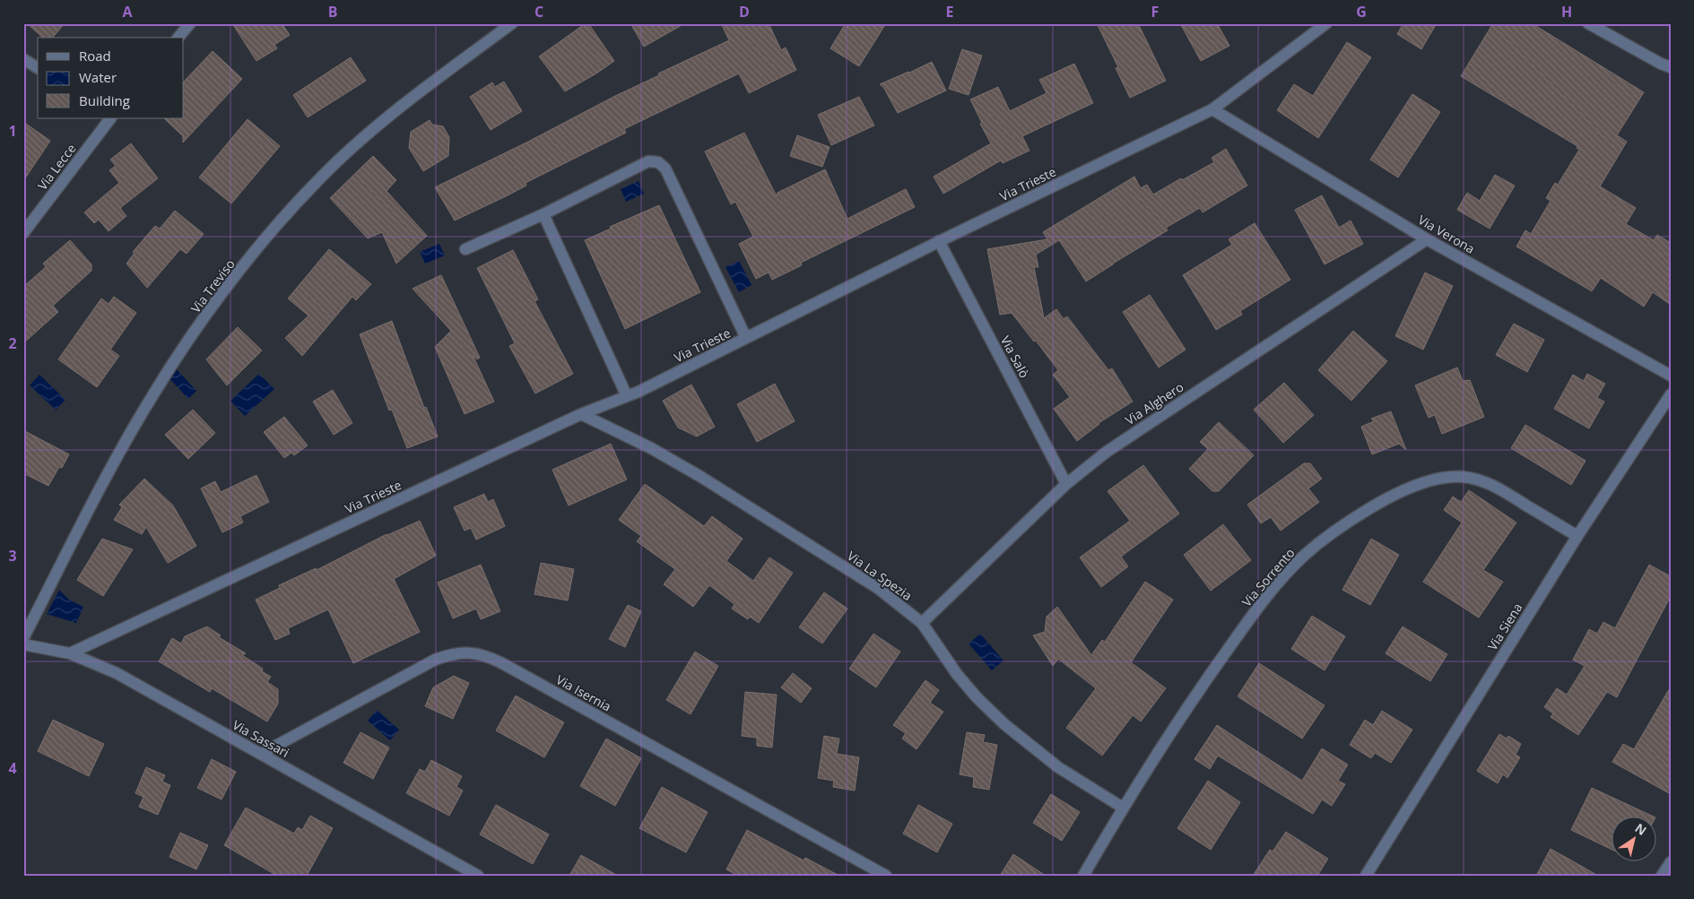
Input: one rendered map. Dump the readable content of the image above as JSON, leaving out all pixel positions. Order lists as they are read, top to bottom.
{
  "streets": {
    "street": [
      "Via Lecce",
      "Via Trieste",
      "Via Verona",
      "Via Treviso",
      "Via Salò",
      "Via Alghero",
      "Via La Spezia",
      "Via Sorrento",
      "Via Siena",
      "Via Isernia",
      "Via Sassari"
    ]
  },
  "crossings": [
    ["Via Trieste", "Via Verona"],
    ["Via Trieste", "Via Salò"],
    ["Via Trieste", "Via La Spezia"],
    ["Via Trieste", "Via Sassari"],
    ["Via Verona", "Via Alghero"],
    ["Via Salò", "Via Alghero"],
    ["Via Alghero", "Via La Spezia"],
    ["Via La Spezia", "Via Sorrento"],
    ["Via Sorrento", "Via Siena"],
    ["Via Isernia", "Via Sassari"]
  ],
  "legend": ["Road", "Water", "Building"],
  "north": "top right",
  "grid": {
    "columns": [
      "A",
      "B",
      "C",
      "D",
      "E",
      "F",
      "G",
      "H"
    ],
    "rows": [
      "1",
      "2",
      "3",
      "4"
    ]
  }
}
